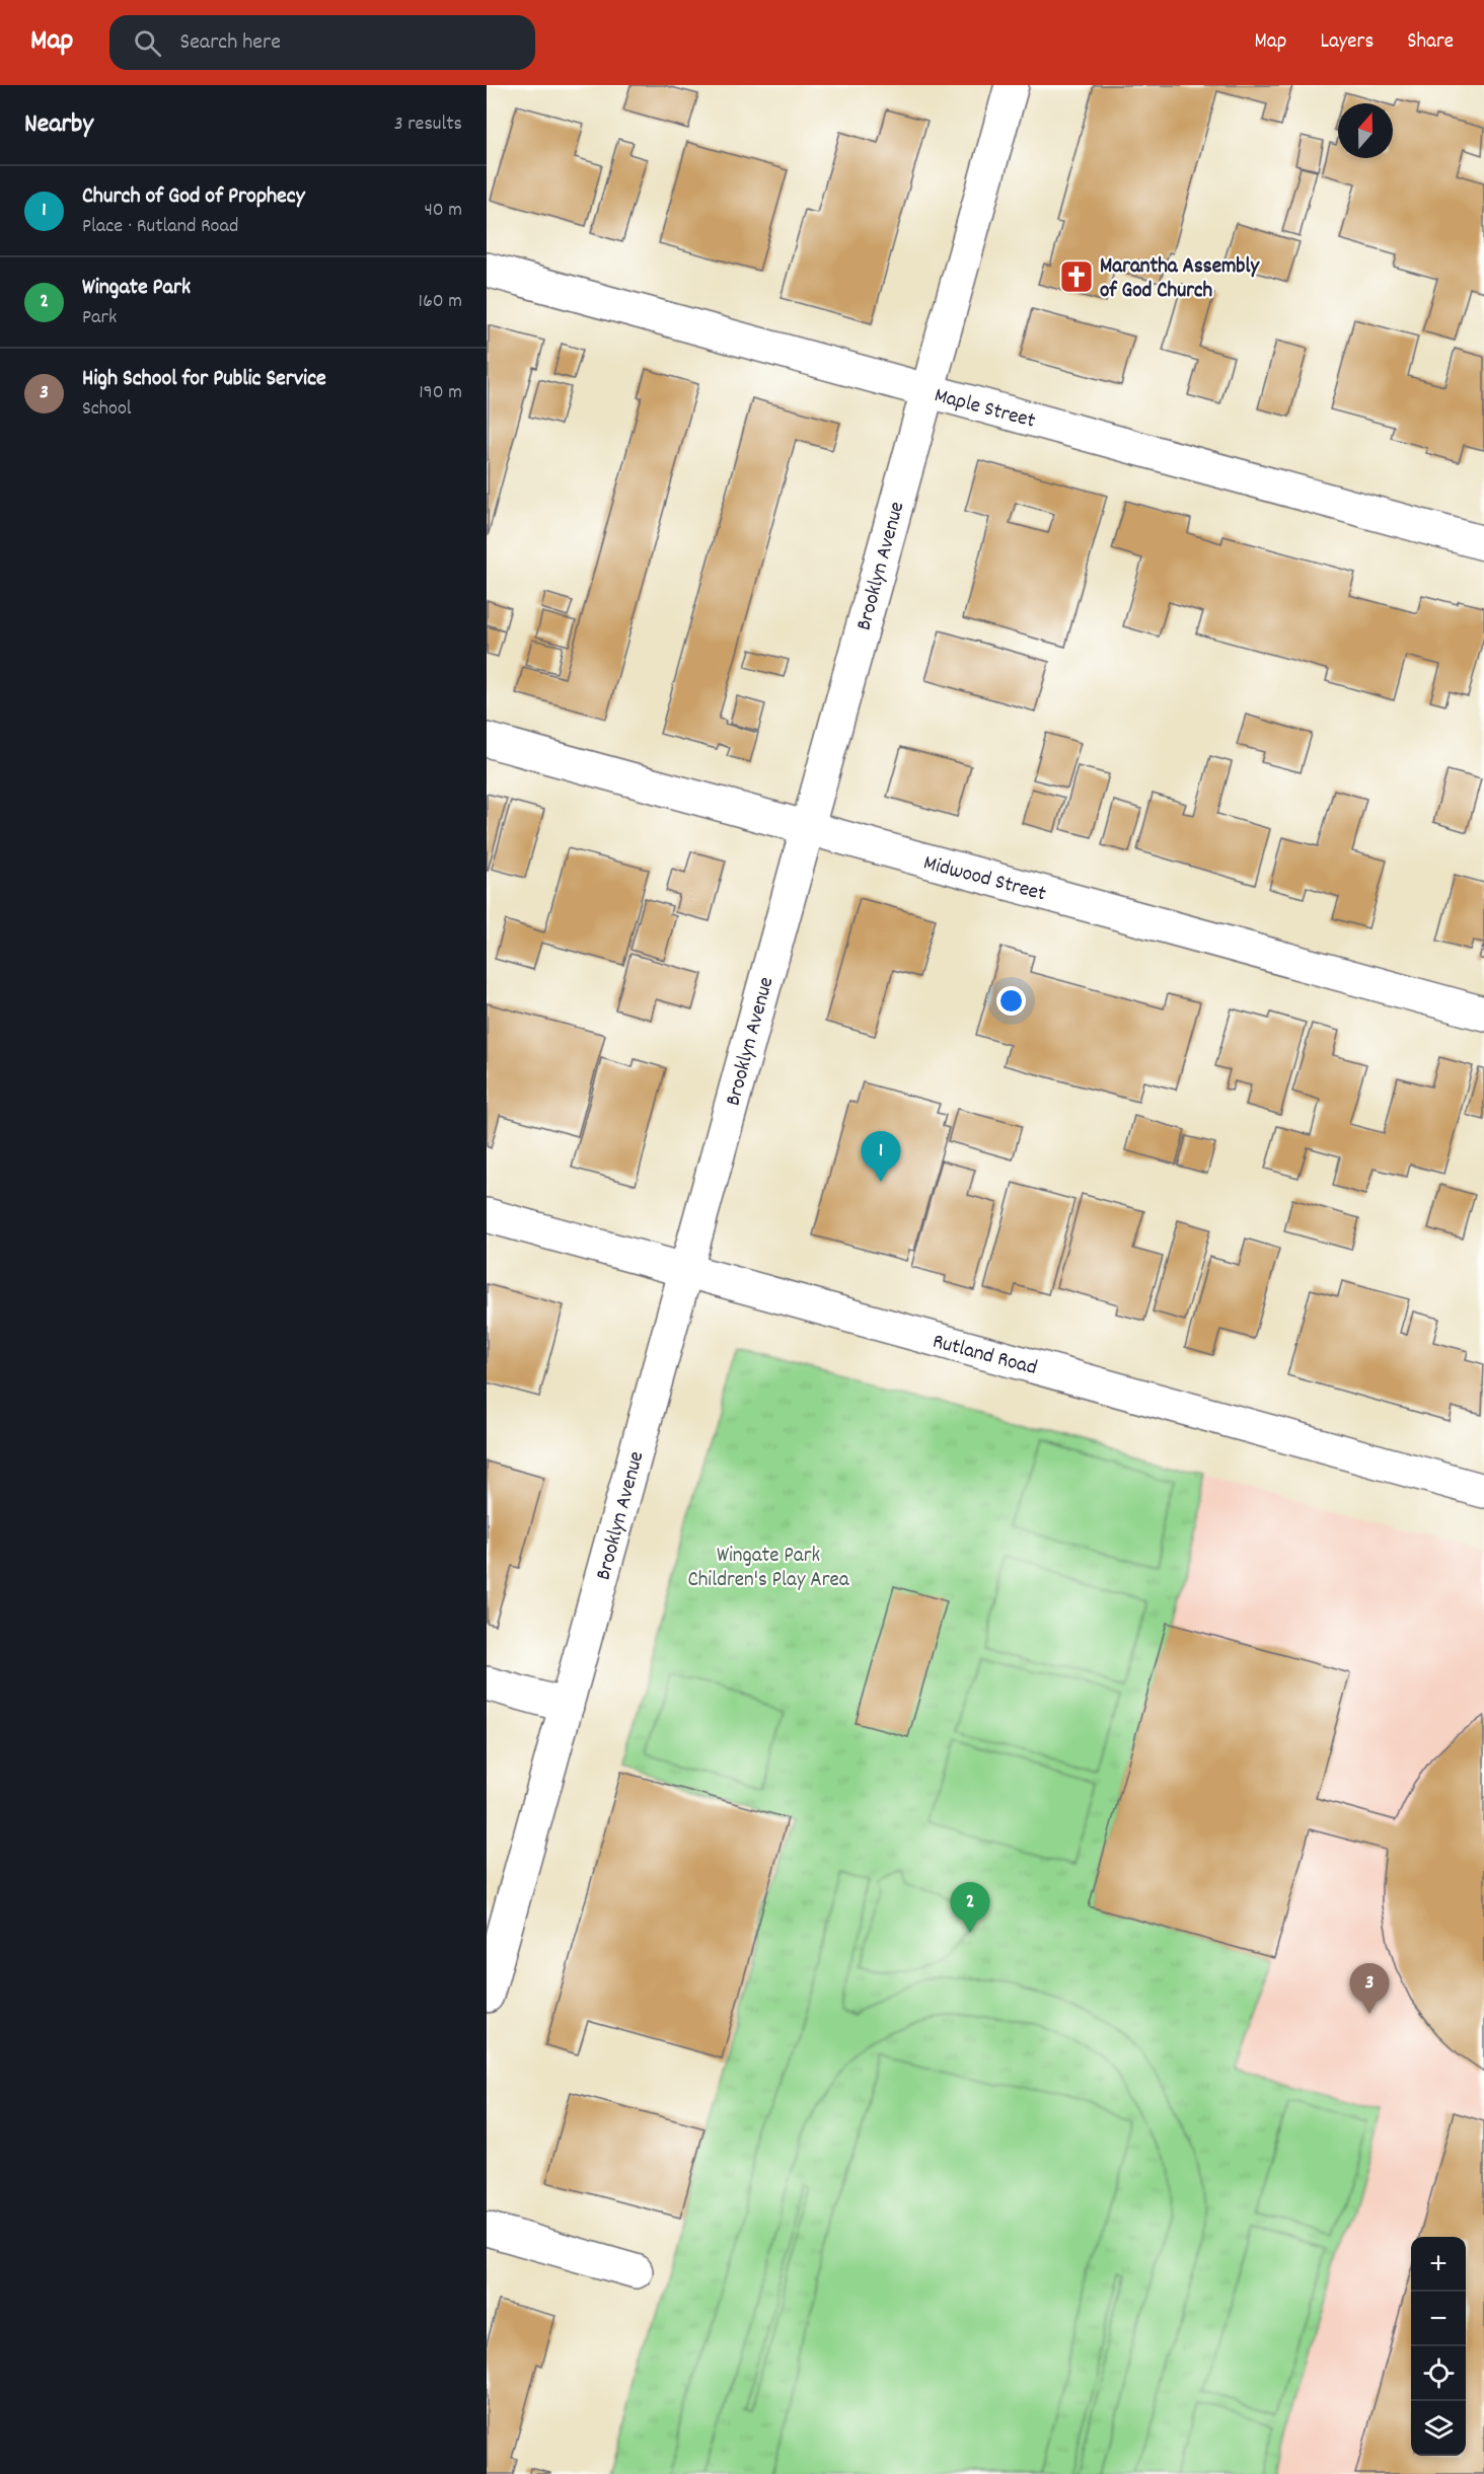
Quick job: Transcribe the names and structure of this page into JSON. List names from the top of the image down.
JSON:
{
  "streets": {
    "street": [
      "Maple Street",
      "Brooklyn Avenue",
      "Midwood Street",
      "Rutland Road"
    ]
  },
  "crossings": [
    ["Maple Street", "Brooklyn Avenue"],
    ["Brooklyn Avenue", "Midwood Street"],
    ["Brooklyn Avenue", "Rutland Road"]
  ],
  "parks": ["Wingate Park Children's Play Area"],
  "places": {
    "church": ["Marantha Assembly of God Church"]
  },
  "north": "top",
  "page": {
    "header": "Map",
    "search": "Search here",
    "nav": ["Map", "Layers", "Share"],
    "heading": ["Nearby", "3 results"],
    "list": [
      {
        "mark": "1",
        "name": "Church of God of Prophecy",
        "note": "Place · Rutland Road",
        "value": "40 m"
      },
      {
        "mark": "2",
        "name": "Wingate Park",
        "note": "Park",
        "value": "160 m"
      },
      {
        "mark": "3",
        "name": "High School for Public Service",
        "note": "School",
        "value": "190 m"
      }
    ],
    "pins": ["1", "2", "3"],
    "map_buttons": ["+", "−"]
  }
}
